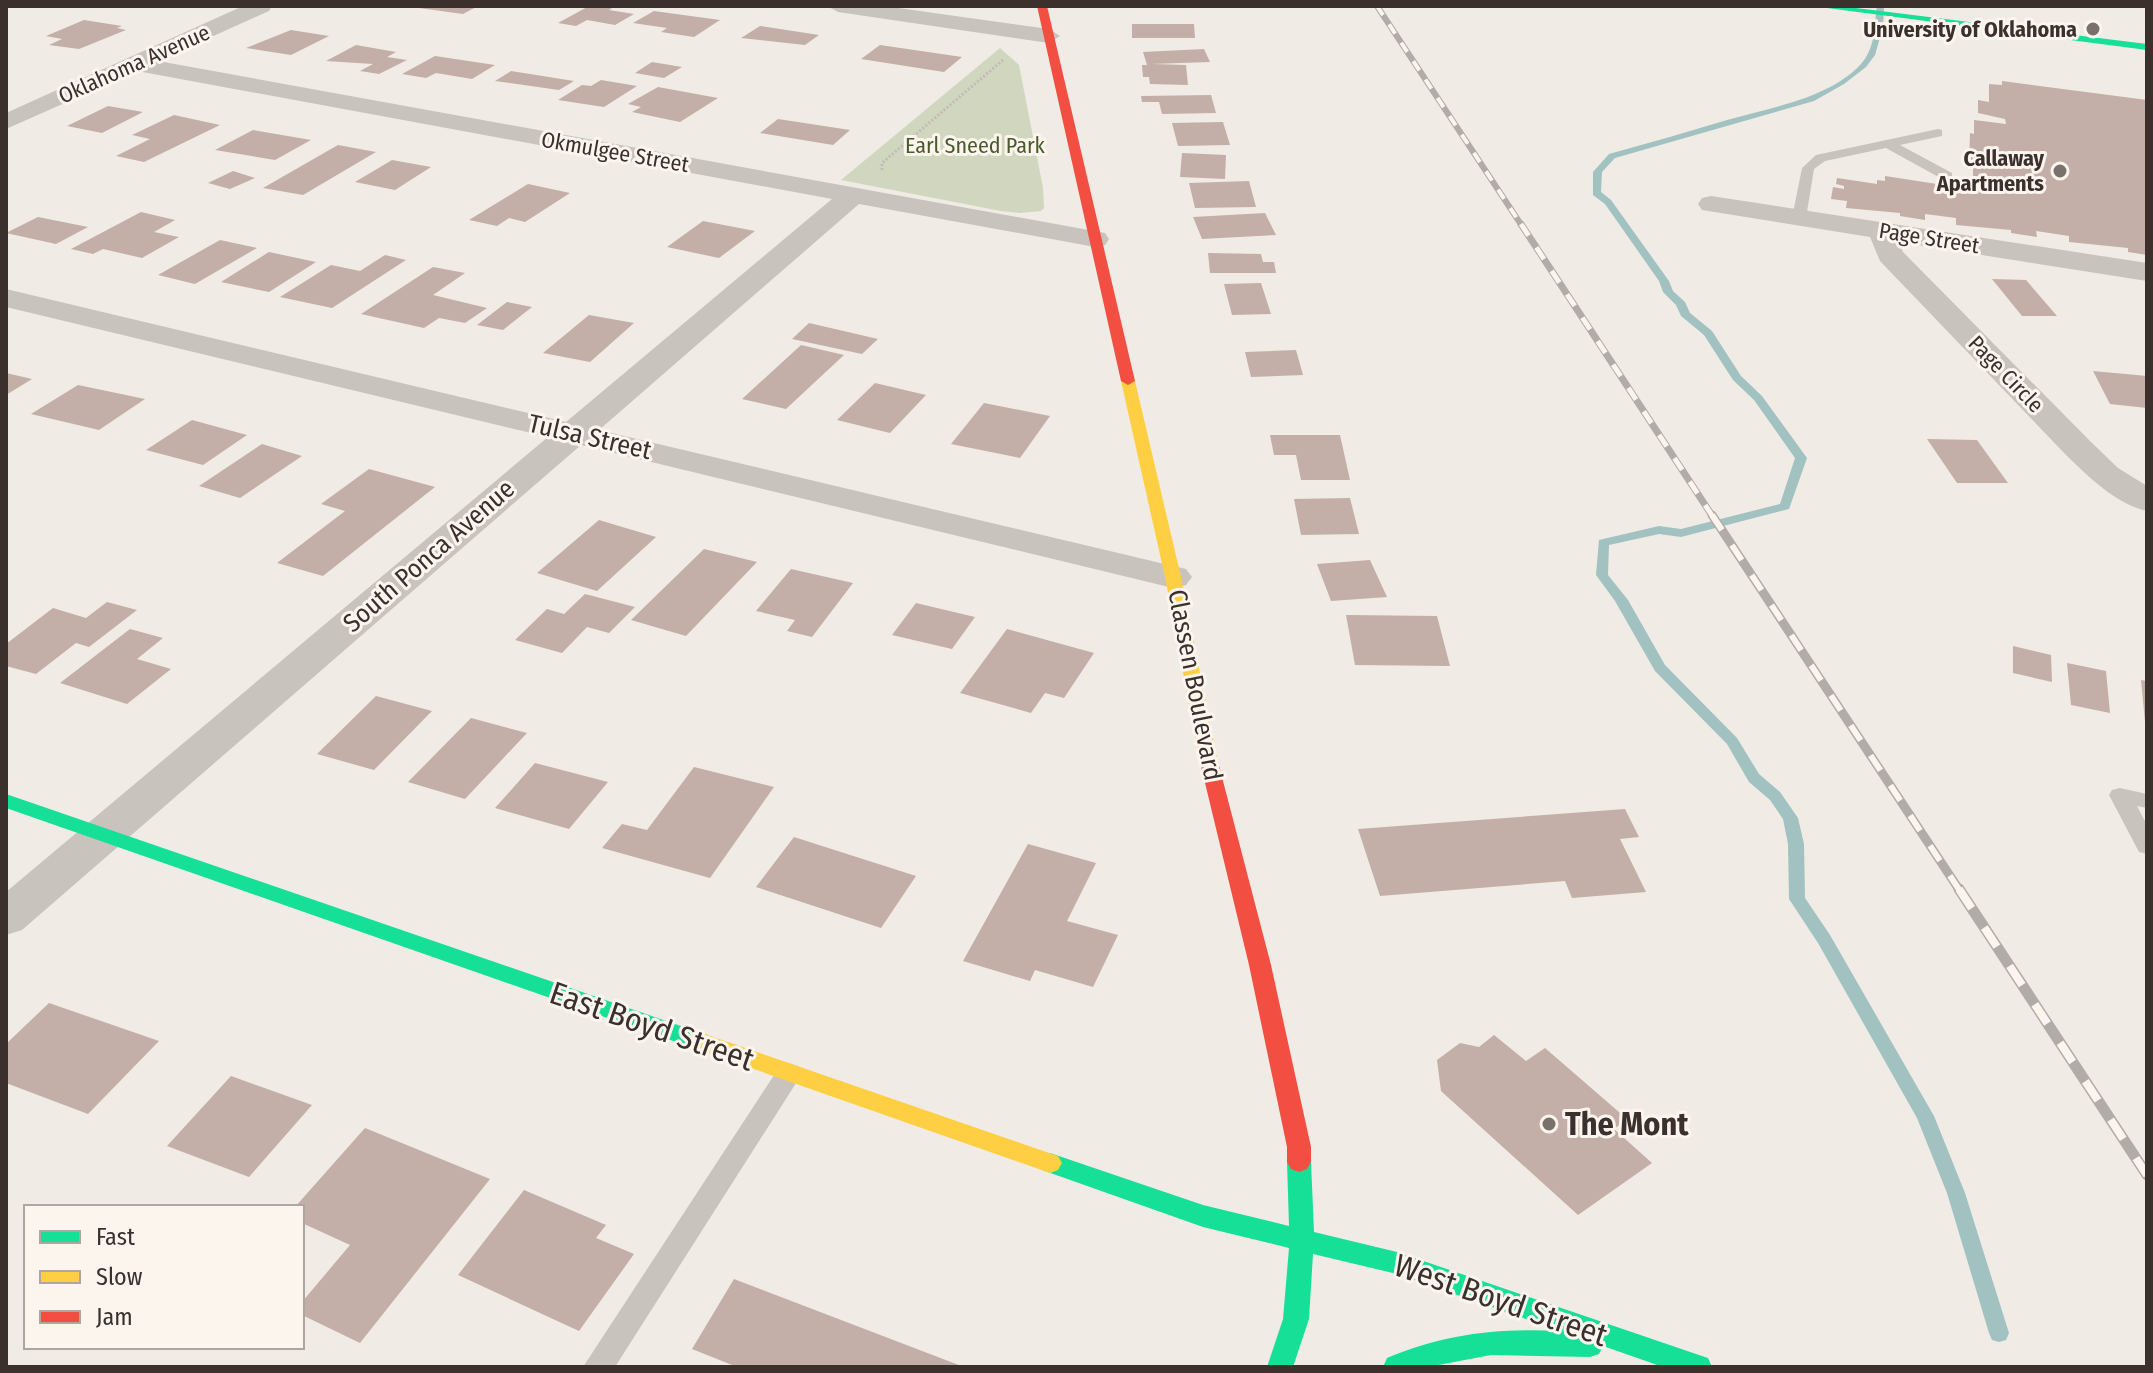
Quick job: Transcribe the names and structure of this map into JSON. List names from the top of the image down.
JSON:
{
  "streets": {
    "main road": ["Classen Boulevard", "East Boyd Street", "West Boyd Street"],
    "street": [
      "Oklahoma Avenue",
      "Okmulgee Street",
      "Page Street",
      "Page Circle",
      "Tulsa Street",
      "South Ponca Avenue"
    ]
  },
  "crossings": [
    ["Oklahoma Avenue", "Okmulgee Street"],
    ["Okmulgee Street", "South Ponca Avenue"],
    ["Okmulgee Street", "Classen Boulevard"],
    ["Page Street", "Page Circle"],
    ["Tulsa Street", "South Ponca Avenue"],
    ["Tulsa Street", "Classen Boulevard"],
    ["South Ponca Avenue", "East Boyd Street"],
    ["Classen Boulevard", "East Boyd Street"],
    ["Classen Boulevard", "West Boyd Street"],
    ["East Boyd Street", "West Boyd Street"]
  ],
  "parks": ["Earl Sneed Park"],
  "places": ["University of Oklahoma", "Callaway Apartments", "The Mont"],
  "legend": ["Fast", "Slow", "Jam"]
}
